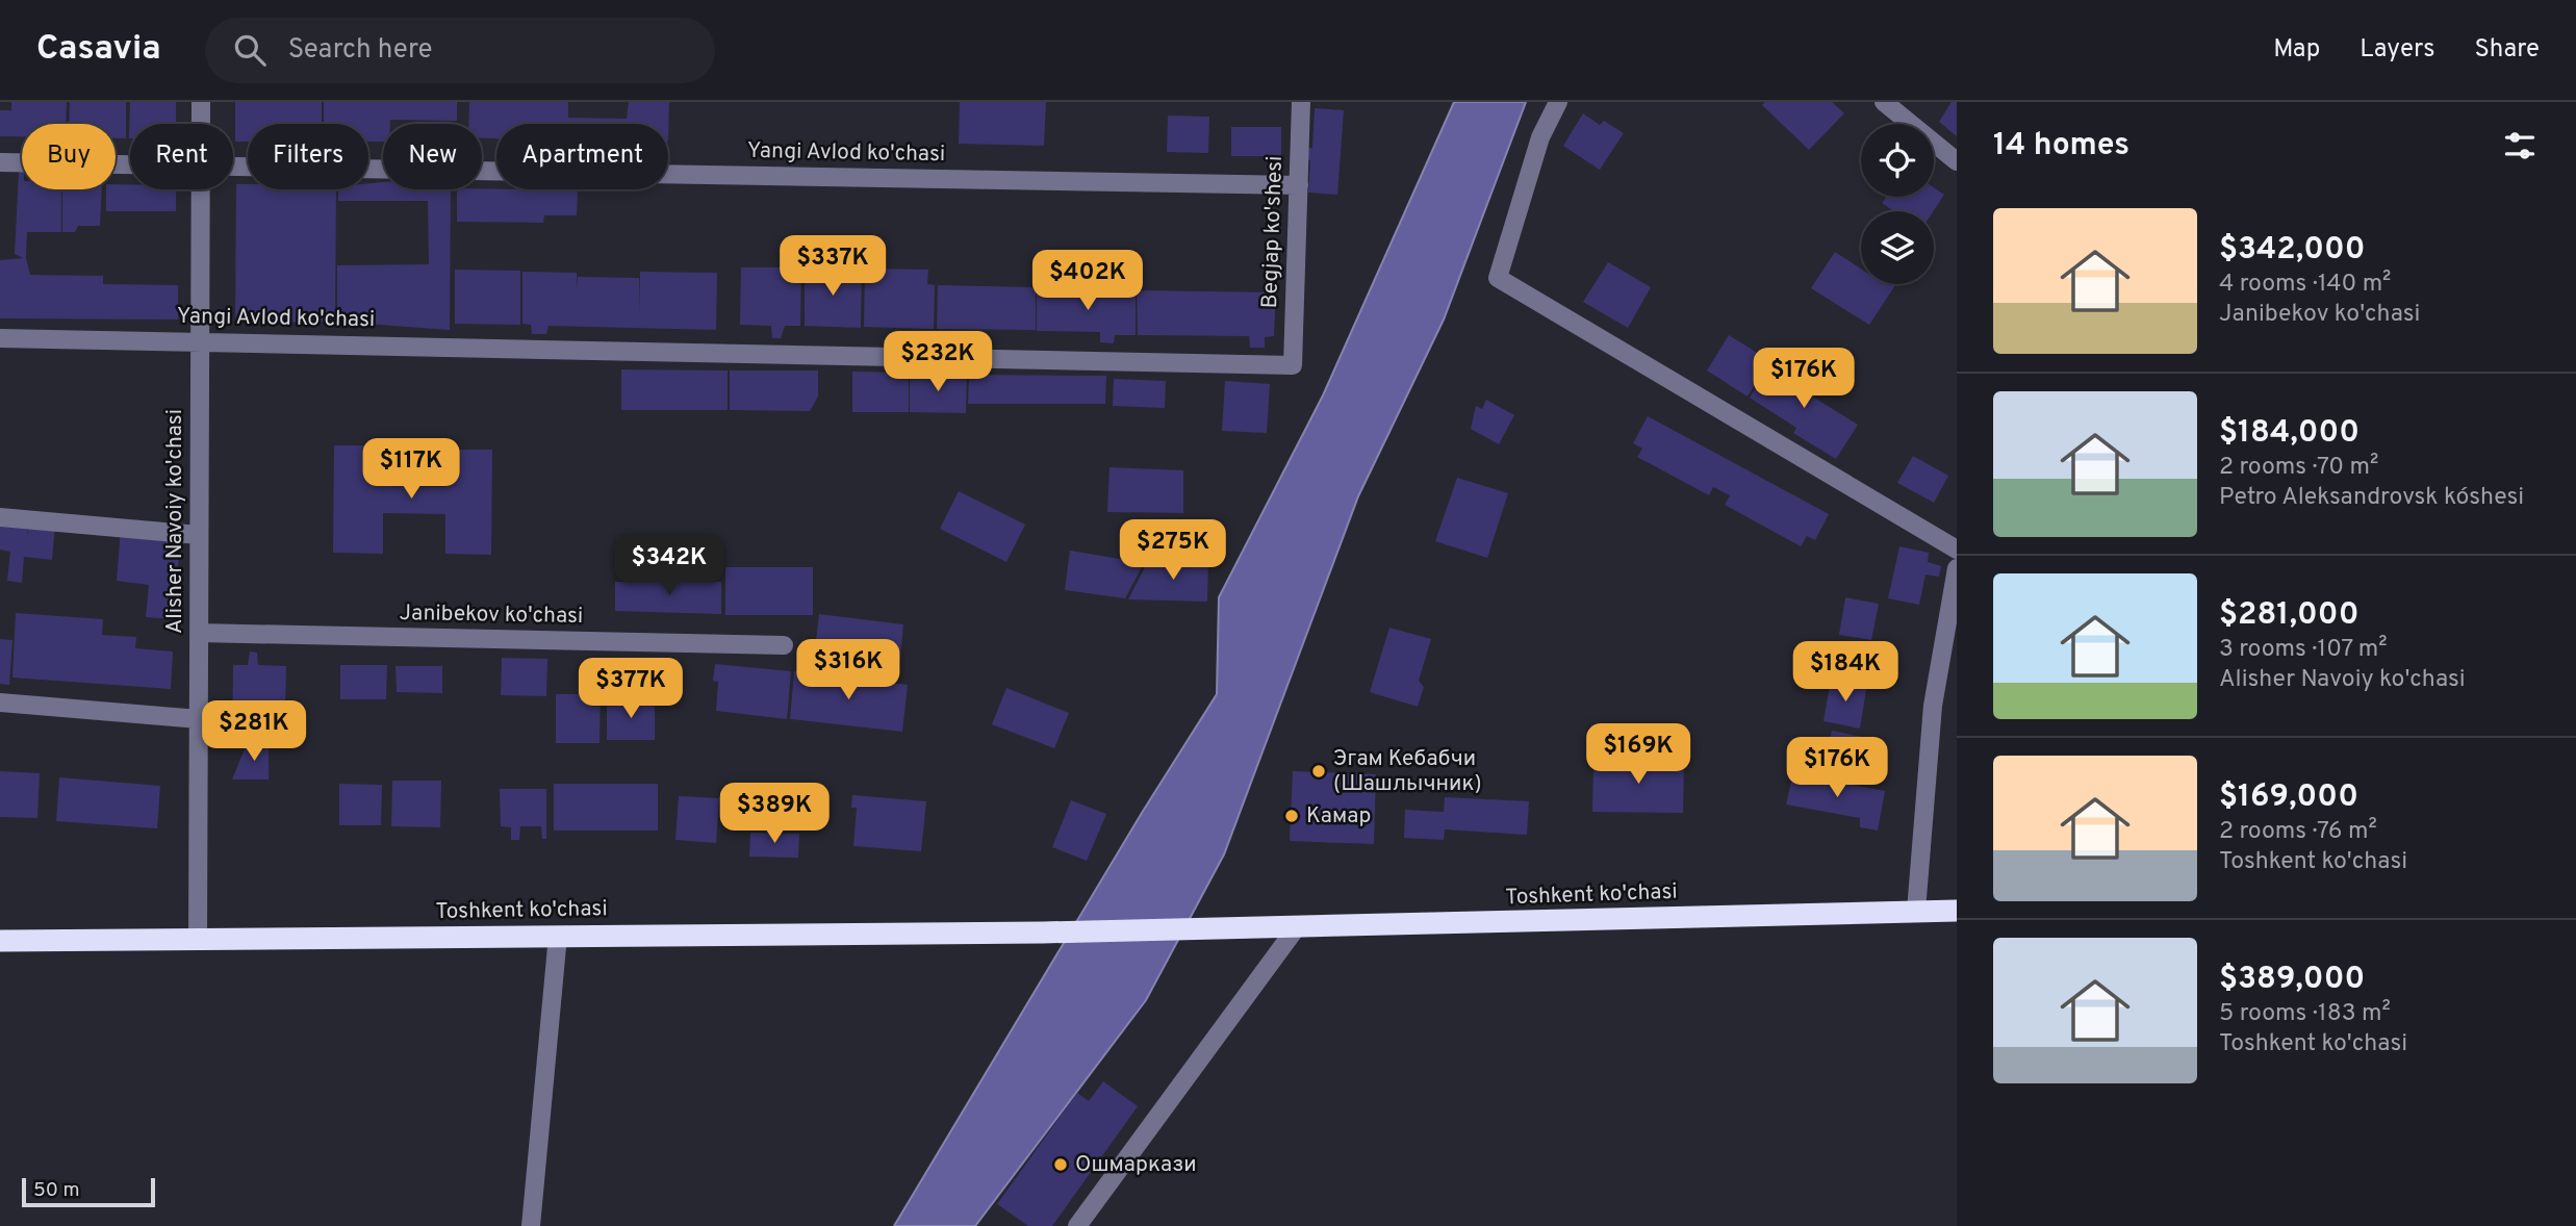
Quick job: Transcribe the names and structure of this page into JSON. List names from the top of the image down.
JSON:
{
  "streets": {
    "highway": ["Toshkent ko'chasi"],
    "street": [
      "Yangi Avlod ko'chasi",
      "Begjap ko'shesi",
      "Alisher Navoiy ko'chasi",
      "Janibekov ko'chasi"
    ]
  },
  "crossings": [
    ["Yangi Avlod ko'chasi", "Begjap ko'shesi"],
    ["Yangi Avlod ko'chasi", "Alisher Navoiy ko'chasi"],
    ["Alisher Navoiy ko'chasi", "Janibekov ko'chasi"],
    ["Alisher Navoiy ko'chasi", "Toshkent ko'chasi"]
  ],
  "places": ["Эгам Кебабчи (Шашлычник)", "Камар", "Ошмаркази"],
  "scale_bar": "50 m",
  "page": {
    "header": "Casavia",
    "search": "Search here",
    "nav": ["Map", "Layers", "Share"],
    "heading": "14 homes",
    "chip": [
      "Buy",
      "Rent",
      "Filters",
      "New",
      "Apartment"
    ],
    "list": [
      {
        "name": "$342,000",
        "note": "4 rooms · 140 m² · Janibekov ko'chasi"
      },
      {
        "name": "$184,000",
        "note": "2 rooms · 70 m² · Petro Aleksandrovsk kóshesi"
      },
      {
        "name": "$281,000",
        "note": "3 rooms · 107 m² · Alisher Navoiy ko'chasi"
      },
      {
        "name": "$169,000",
        "note": "2 rooms · 76 m² · Toshkent ko'chasi"
      },
      {
        "name": "$389,000",
        "note": "5 rooms · 183 m² · Toshkent ko'chasi"
      }
    ],
    "price": [
      "$337K",
      "$402K",
      "$232K",
      "$176K",
      "$117K",
      "$275K",
      "$342K",
      "$316K",
      "$184K",
      "$377K",
      "$281K",
      "$169K",
      "$176K",
      "$389K"
    ],
    "scale": "50 m"
  }
}
